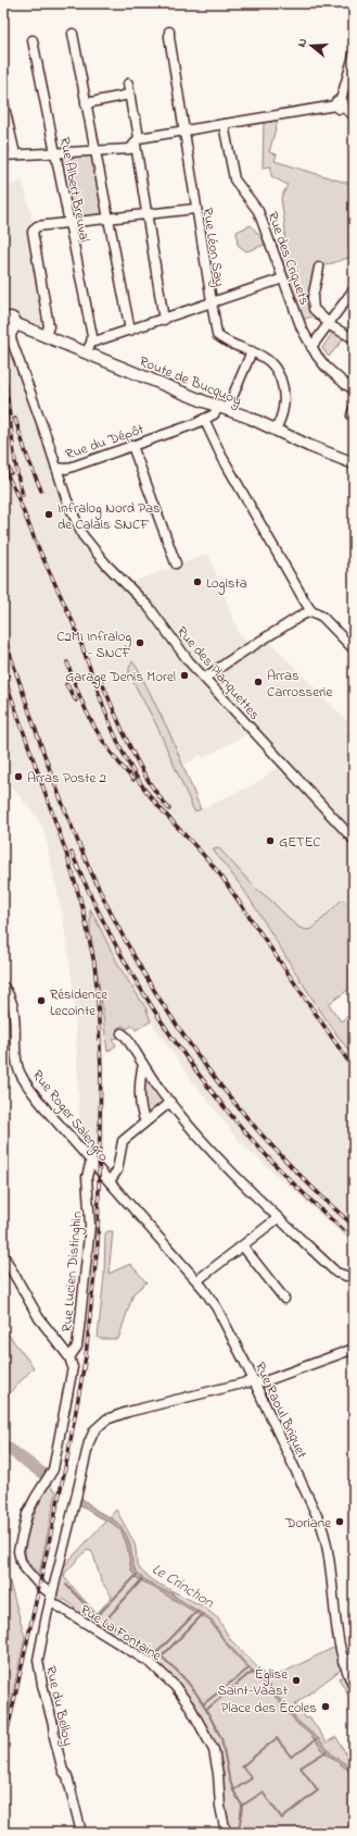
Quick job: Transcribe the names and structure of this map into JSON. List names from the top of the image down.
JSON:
{
  "streets": {
    "main road": ["Route de Bucquoy"],
    "street": [
      "Rue Albert Breuval",
      "Rue Léon Say",
      "Rue des Criquets",
      "Rue du Dépôt",
      "Rue des Planquettes",
      "Rue Roger Salengro",
      "Rue Lucien Distinghin",
      "Rue Raoul Briquet",
      "Rue La Fontaine",
      "Rue du Belloy"
    ]
  },
  "crossings": [
    ["Rue Albert Breuval", "Route de Bucquoy"],
    ["Rue Léon Say", "Route de Bucquoy"],
    ["Route de Bucquoy", "Rue du Dépôt"],
    ["Rue du Dépôt", "Rue des Planquettes"],
    ["Rue Roger Salengro", "Rue Lucien Distinghin"],
    ["Rue Roger Salengro", "Rue Raoul Briquet"],
    ["Rue Lucien Distinghin", "Rue La Fontaine"],
    ["Rue Lucien Distinghin", "Rue du Belloy"],
    ["Rue Raoul Briquet", "Rue du Belloy"],
    ["Rue La Fontaine", "Rue du Belloy"]
  ],
  "water": ["Le Crinchon"],
  "places": [
    "Infralog Nord Pas de Calais SNCF",
    "Logista",
    "C2MI Infralog - SNCF",
    "Garage Denis Morel",
    "Arras Carrosserie",
    "Arras Poste 2",
    "GETEC",
    "Résidence Lecointe",
    "Doriane",
    "Église Saint-Vaast",
    "Place des Écoles"
  ],
  "north": "left"
}
